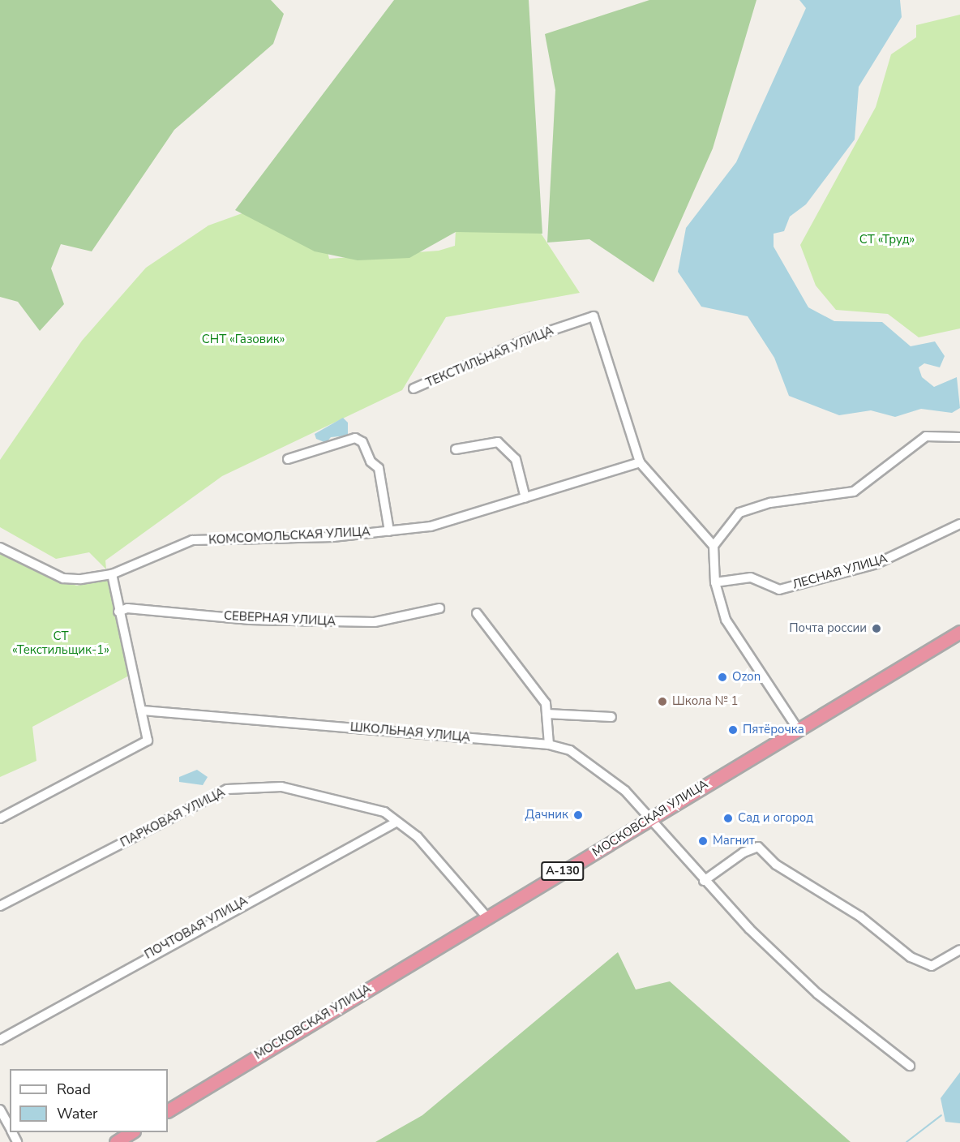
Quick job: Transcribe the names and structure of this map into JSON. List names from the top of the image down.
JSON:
{
  "streets": {
    "highway": ["МОСКОВСКАЯ УЛИЦА", "А-130"],
    "street": [
      "ТЕКСТИЛЬНАЯ УЛИЦА",
      "КОМСОМОЛЬСКАЯ УЛИЦА",
      "ЛЕСНАЯ УЛИЦА",
      "СЕВЕРНАЯ УЛИЦА",
      "ШКОЛЬНАЯ УЛИЦА",
      "ПАРКОВАЯ УЛИЦА",
      "ПОЧТОВАЯ УЛИЦА"
    ]
  },
  "crossings": [
    ["ТЕКСТИЛЬНАЯ УЛИЦА", "КОМСОМОЛЬСКАЯ УЛИЦА"],
    ["ШКОЛЬНАЯ УЛИЦА", "МОСКОВСКАЯ УЛИЦА"],
    ["ПАРКОВАЯ УЛИЦА", "МОСКОВСКАЯ УЛИЦА"],
    ["ПАРКОВАЯ УЛИЦА", "ПОЧТОВАЯ УЛИЦА"]
  ],
  "parks": ["СТ «Труд»", "СНТ «Газовик»", "СТ «Текстильщик-1»"],
  "places": [
    "Почта россии",
    "Ozon",
    "Школа № 1",
    "Пятёрочка",
    "Дачник",
    "Сад и огород",
    "Магнит"
  ],
  "legend": ["Road", "Water"]
}
